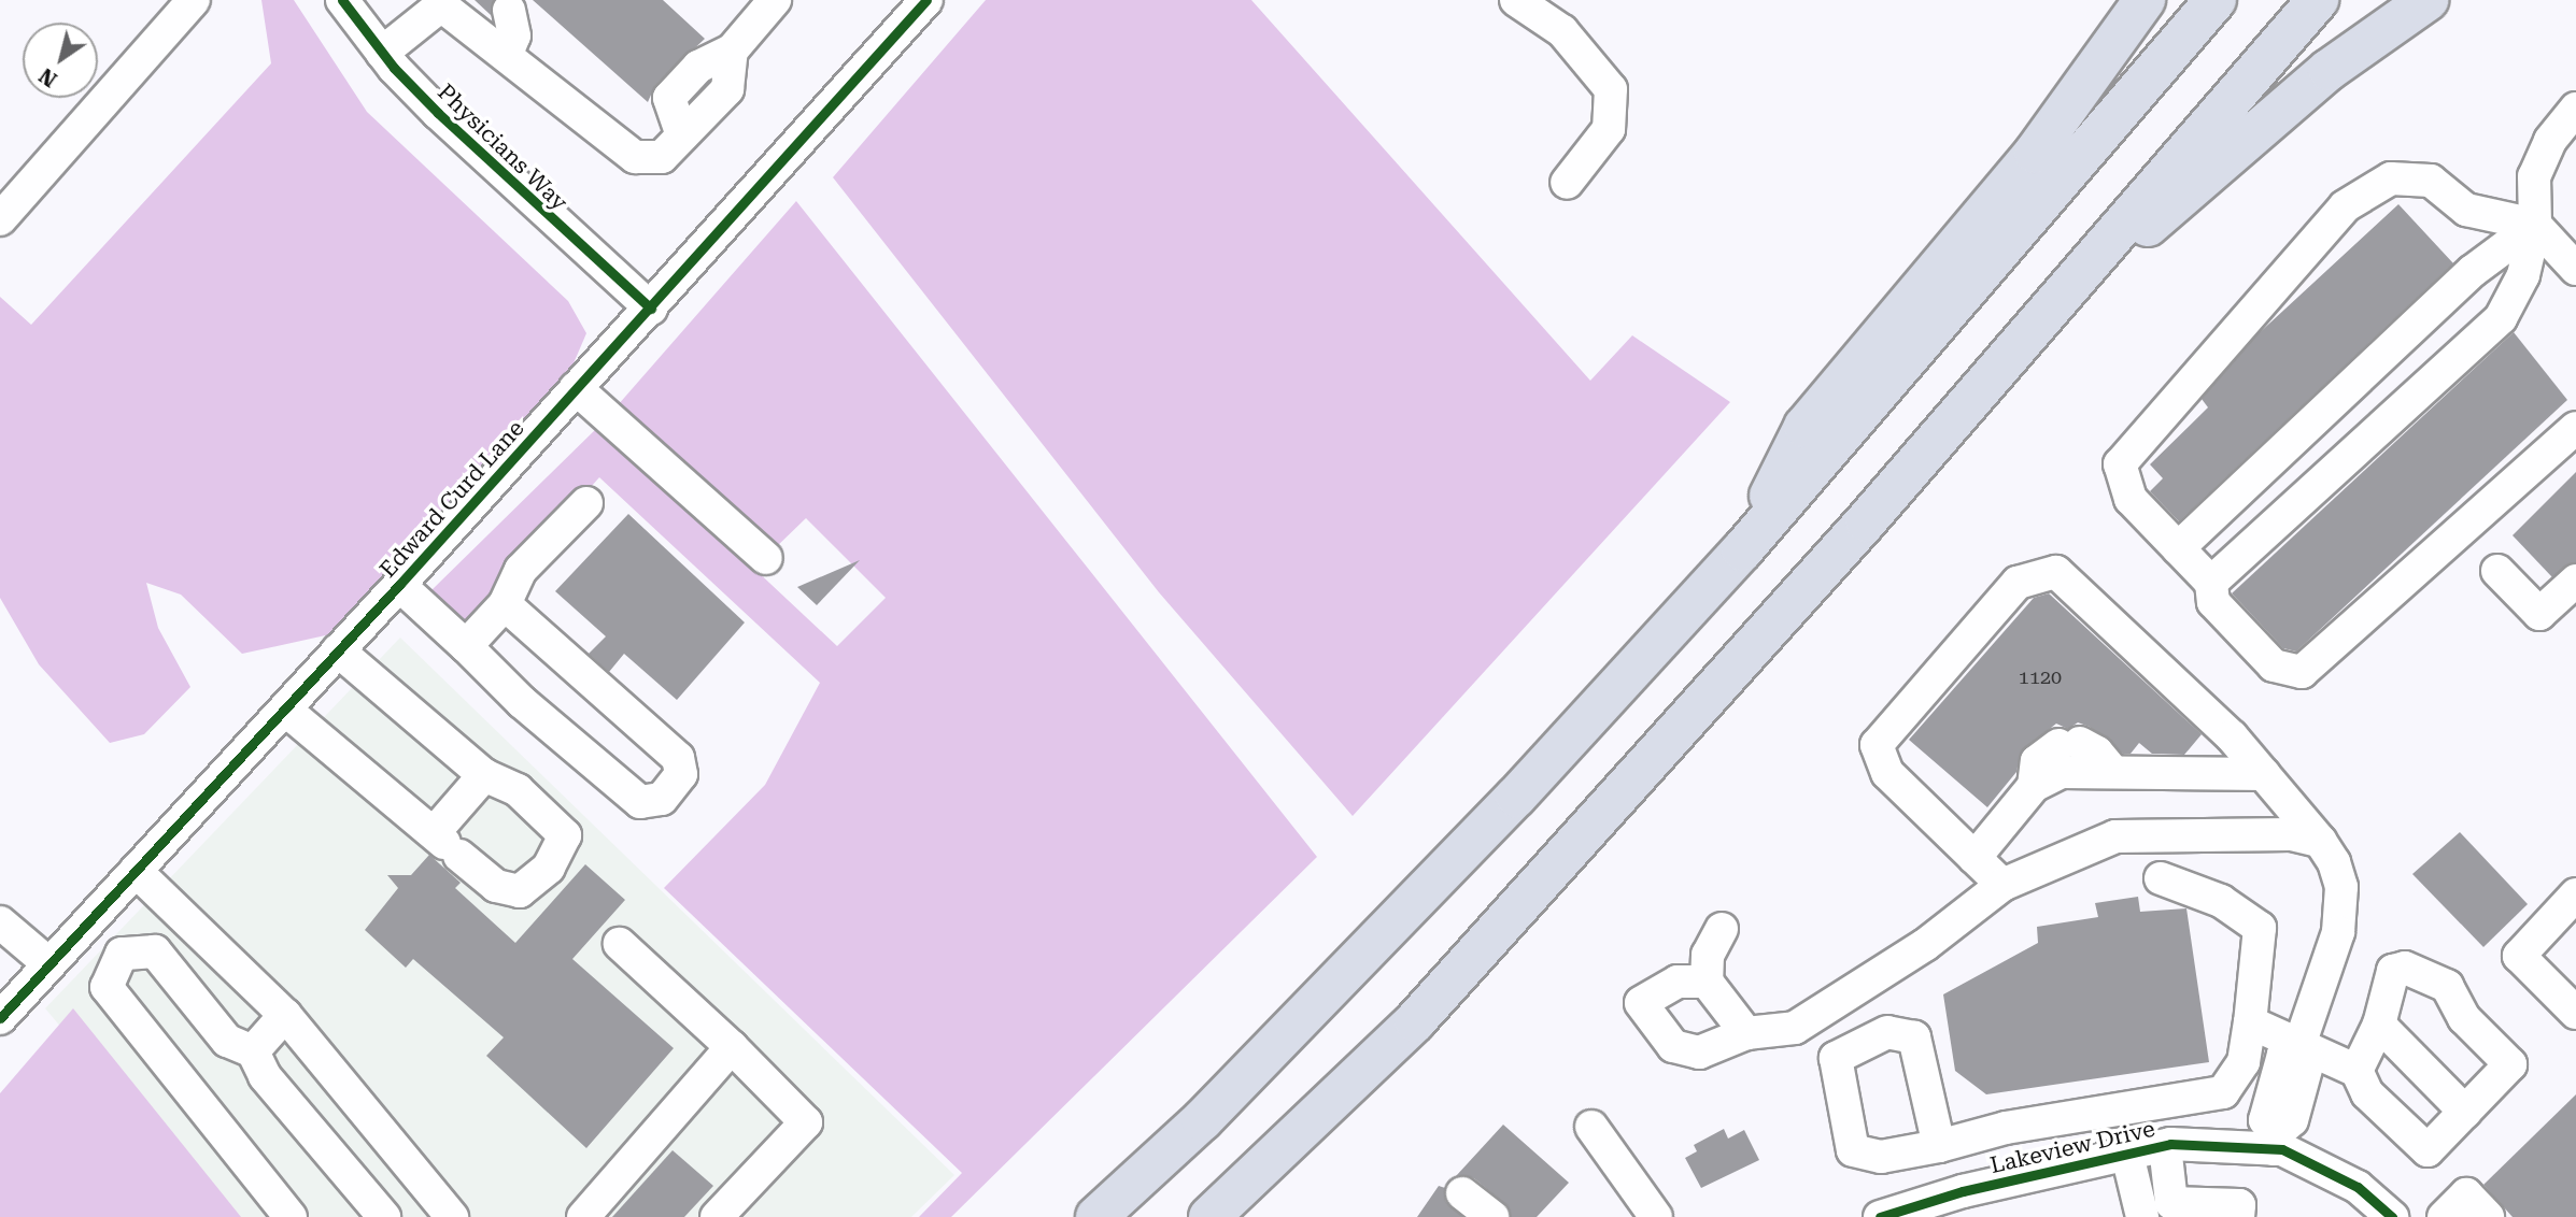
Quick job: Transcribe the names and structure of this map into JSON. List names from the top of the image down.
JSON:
{
  "streets": {
    "street": ["Physicians Way", "Edward Curd Lane", "Lakeview Drive"]
  },
  "crossings": [
    ["Physicians Way", "Edward Curd Lane"]
  ],
  "house_numbers": ["1120"],
  "north": "bottom left"
}
